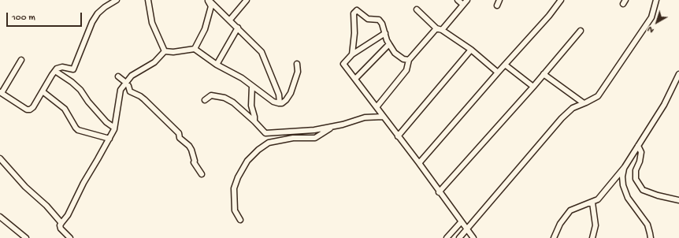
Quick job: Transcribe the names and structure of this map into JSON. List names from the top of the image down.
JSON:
{
  "scale_bar": "100 m",
  "north": "bottom left"
}
